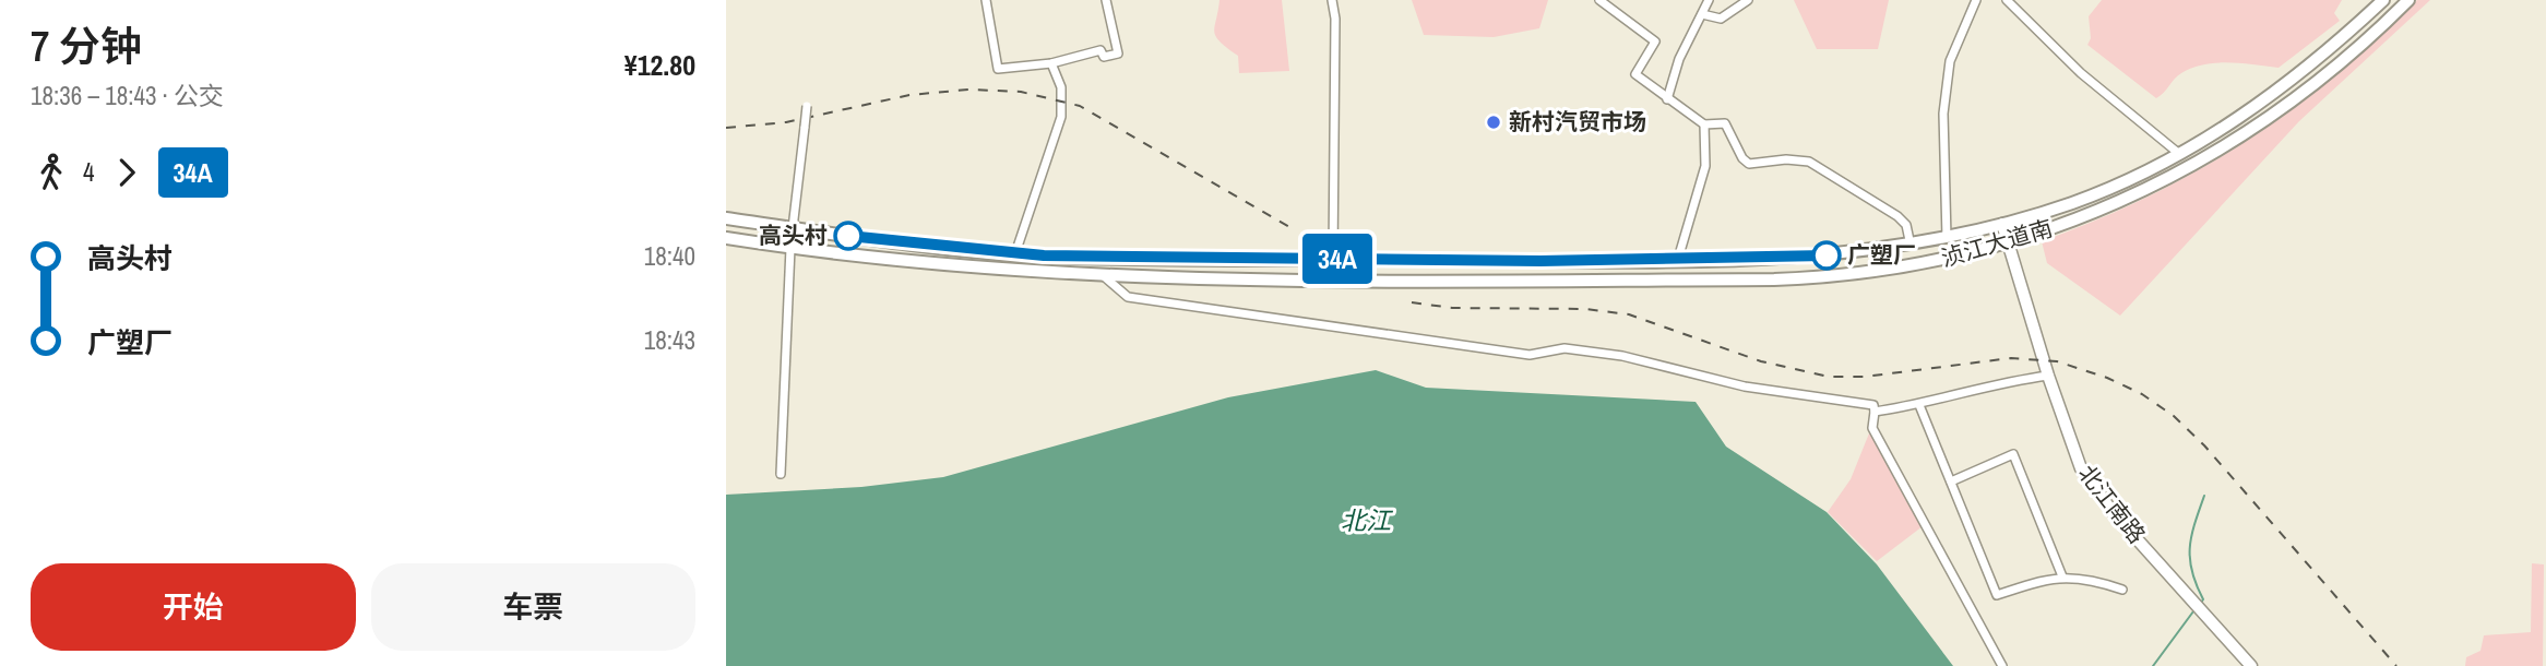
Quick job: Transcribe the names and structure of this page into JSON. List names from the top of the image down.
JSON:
{
  "streets": {
    "main road": ["浈江大道南"],
    "street": ["北江南路"]
  },
  "crossings": [
    ["浈江大道南", "北江南路"]
  ],
  "water": ["北江"],
  "places": ["新村汽贸市场", "高头村", "广塑厂"],
  "lines": ["bus line 34A"],
  "page": {
    "heading": ["7 分钟", "18:36 – 18:43 · 公交", "¥12.80"],
    "on_map": "34A",
    "legs": ["4", "34A"],
    "list": [
      {
        "name": "高头村",
        "value": "18:40"
      },
      {
        "name": "广塑厂",
        "value": "18:43"
      }
    ],
    "buttons": ["开始", "车票"]
  }
}
